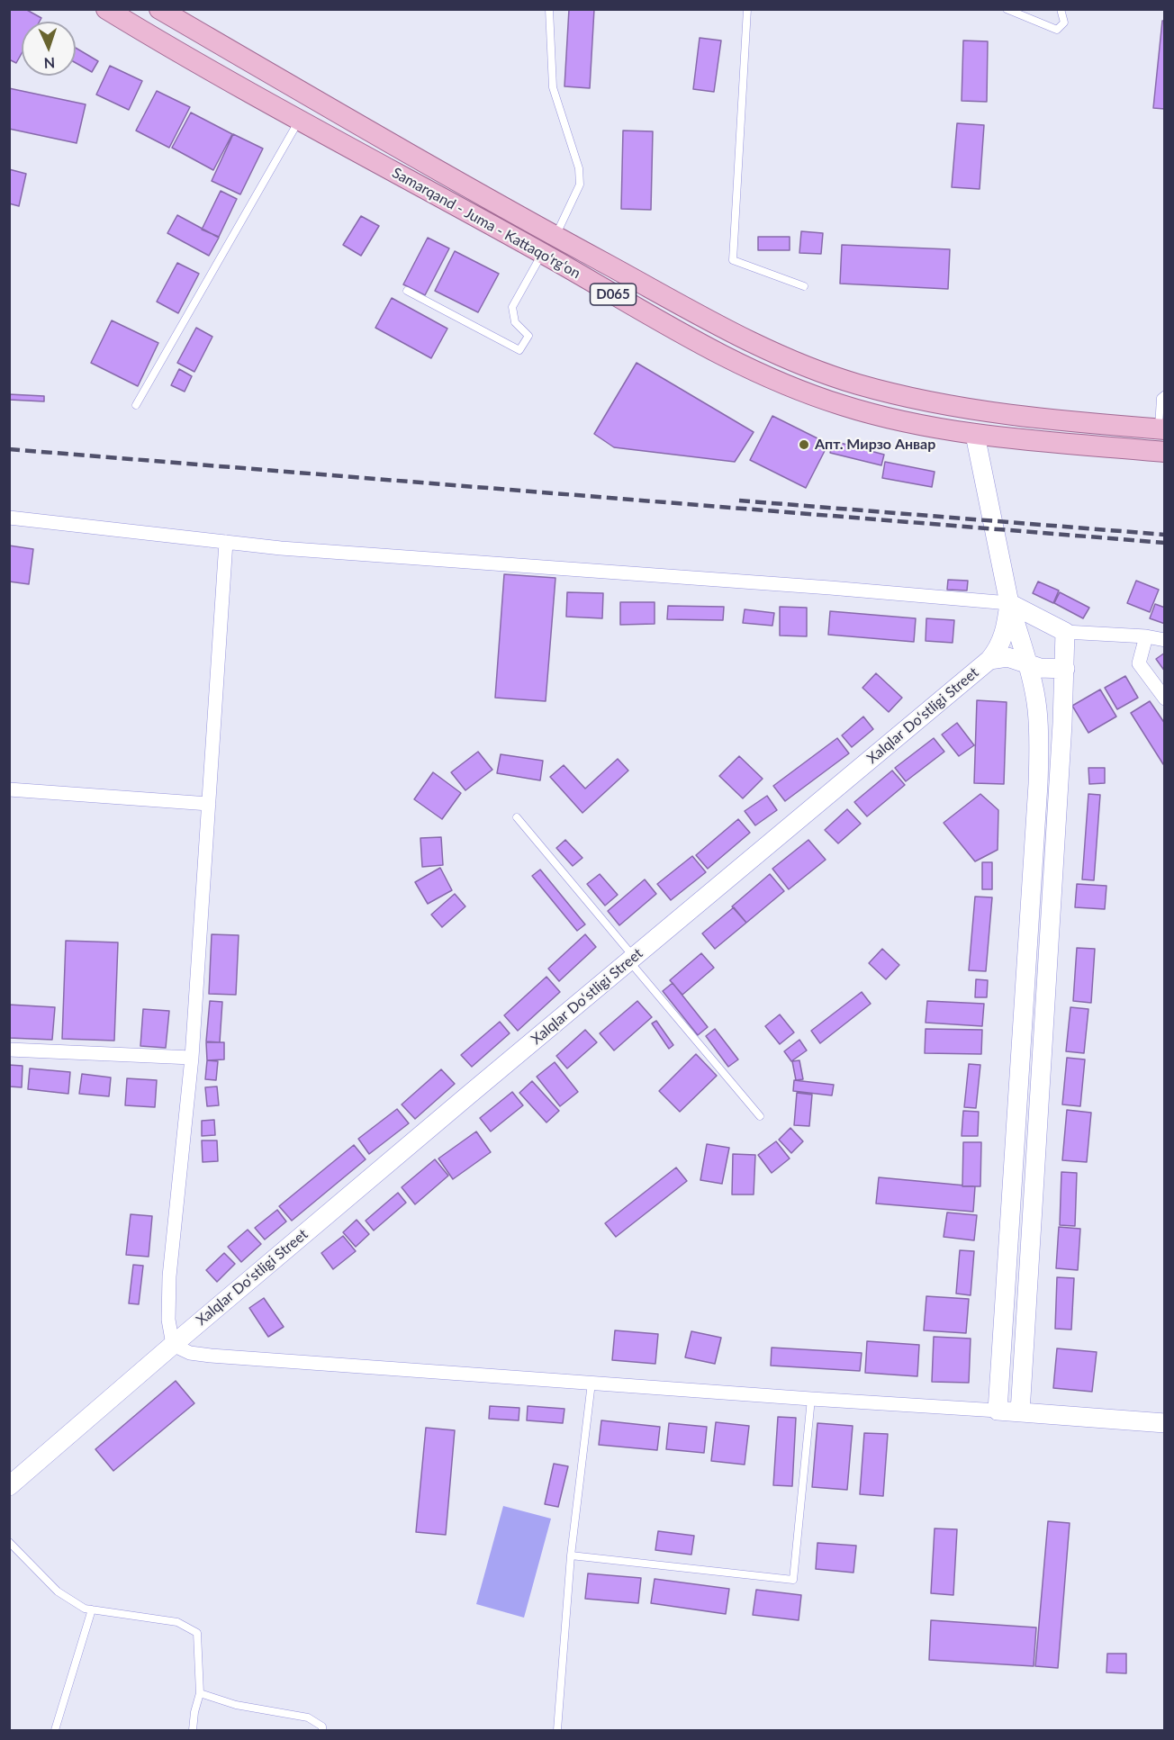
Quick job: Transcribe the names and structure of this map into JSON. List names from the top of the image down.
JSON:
{
  "streets": {
    "main road": ["Samarqand - Juma - Kattaqo‘rg‘on", "D065"],
    "street": ["Xalqlar Doʻstligi Street"]
  },
  "crossings": [
    ["Samarqand - Juma - Kattaqo‘rg‘on", "Xalqlar Doʻstligi Street"]
  ],
  "places": ["Апт. Мирзо Анвар"],
  "north": "bottom"
}
